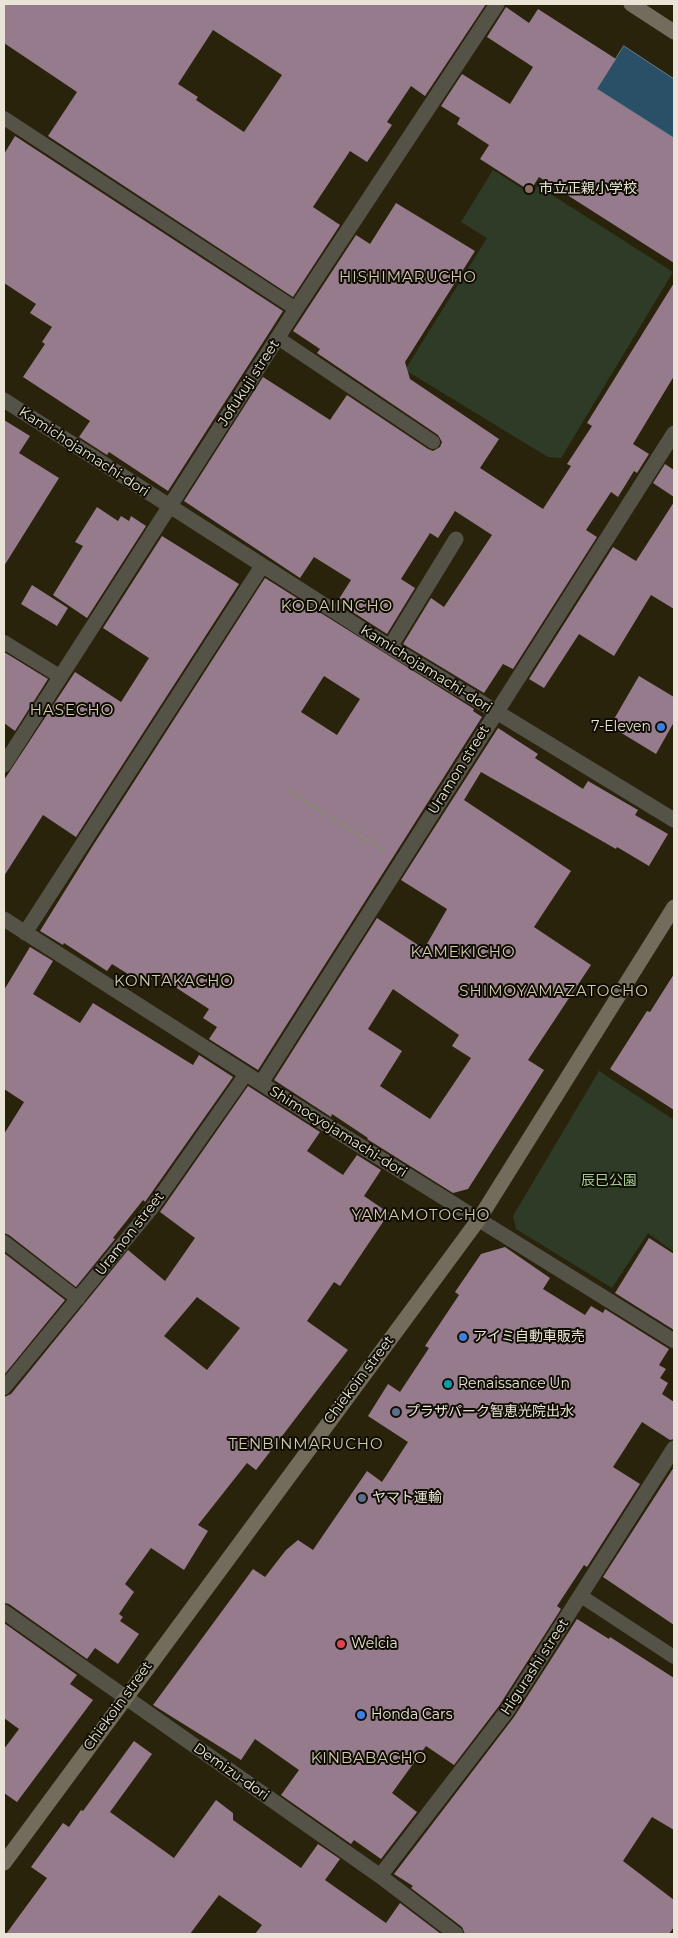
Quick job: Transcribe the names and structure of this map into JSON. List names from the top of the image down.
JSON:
{
  "streets": {
    "street": [
      "Jofukuji street",
      "Kamichojamachi-dori",
      "Uramon street",
      "Shimocyojamachi-dori",
      "Chiekoin street",
      "Higurashi street",
      "Demizu-dori"
    ]
  },
  "crossings": [
    ["Jofukuji street", "Kamichojamachi-dori"],
    ["Kamichojamachi-dori", "Uramon street"],
    ["Uramon street", "Shimocyojamachi-dori"],
    ["Shimocyojamachi-dori", "Chiekoin street"],
    ["Chiekoin street", "Demizu-dori"],
    ["Higurashi street", "Demizu-dori"]
  ],
  "districts": [
    "HISHIMARUCHO",
    "KODAIINCHO",
    "HASECHO",
    "KAMEKICHO",
    "KONTAKACHO",
    "SHIMOYAMAZATOCHO",
    "YAMAMOTOCHO",
    "TENBINMARUCHO",
    "KINBABACHO"
  ],
  "parks": ["辰巳公園"],
  "places": [
    "市立正親小学校",
    "7-Eleven",
    "アイミ自動車販売",
    "Renaissance Un",
    "プラザパーク智恵光院出水",
    "ヤマト運輸",
    "Welcia",
    "Honda Cars"
  ]
}
